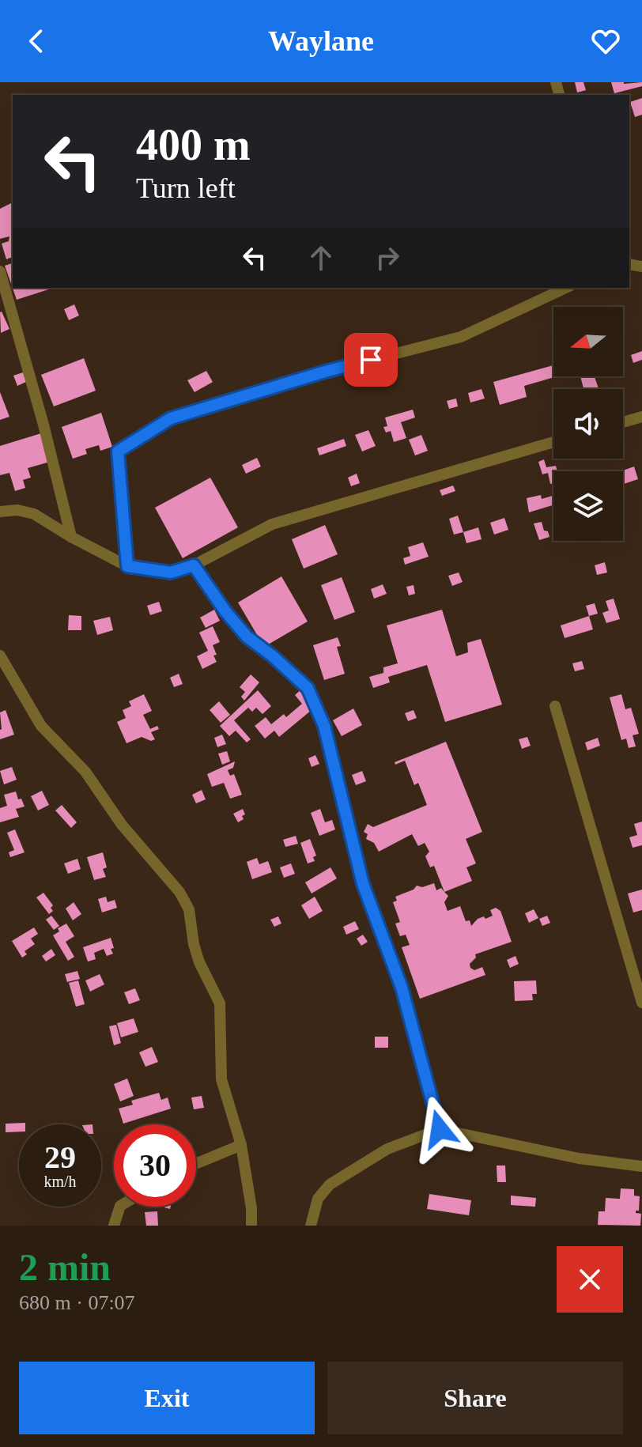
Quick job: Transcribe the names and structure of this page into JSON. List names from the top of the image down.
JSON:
{
  "north": "left",
  "page": {
    "header": "Waylane",
    "turn": ["400 m", "Turn left"],
    "speed": "29 km/h",
    "limit": "30",
    "heading": ["2 min", "680 m · 07:07"],
    "buttons": ["Exit", "Share"]
  }
}
